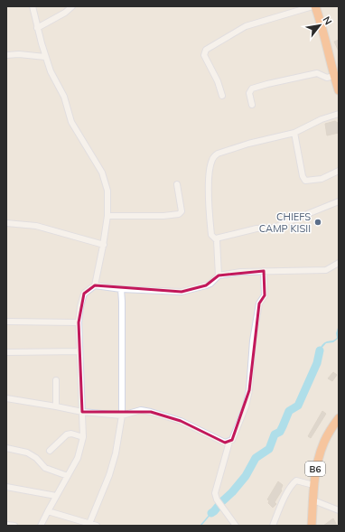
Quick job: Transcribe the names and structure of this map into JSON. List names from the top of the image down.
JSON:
{
  "streets": {
    "highway": ["B6"]
  },
  "places": ["CHIEFS CAMP KISII"],
  "north": "top right"
}
